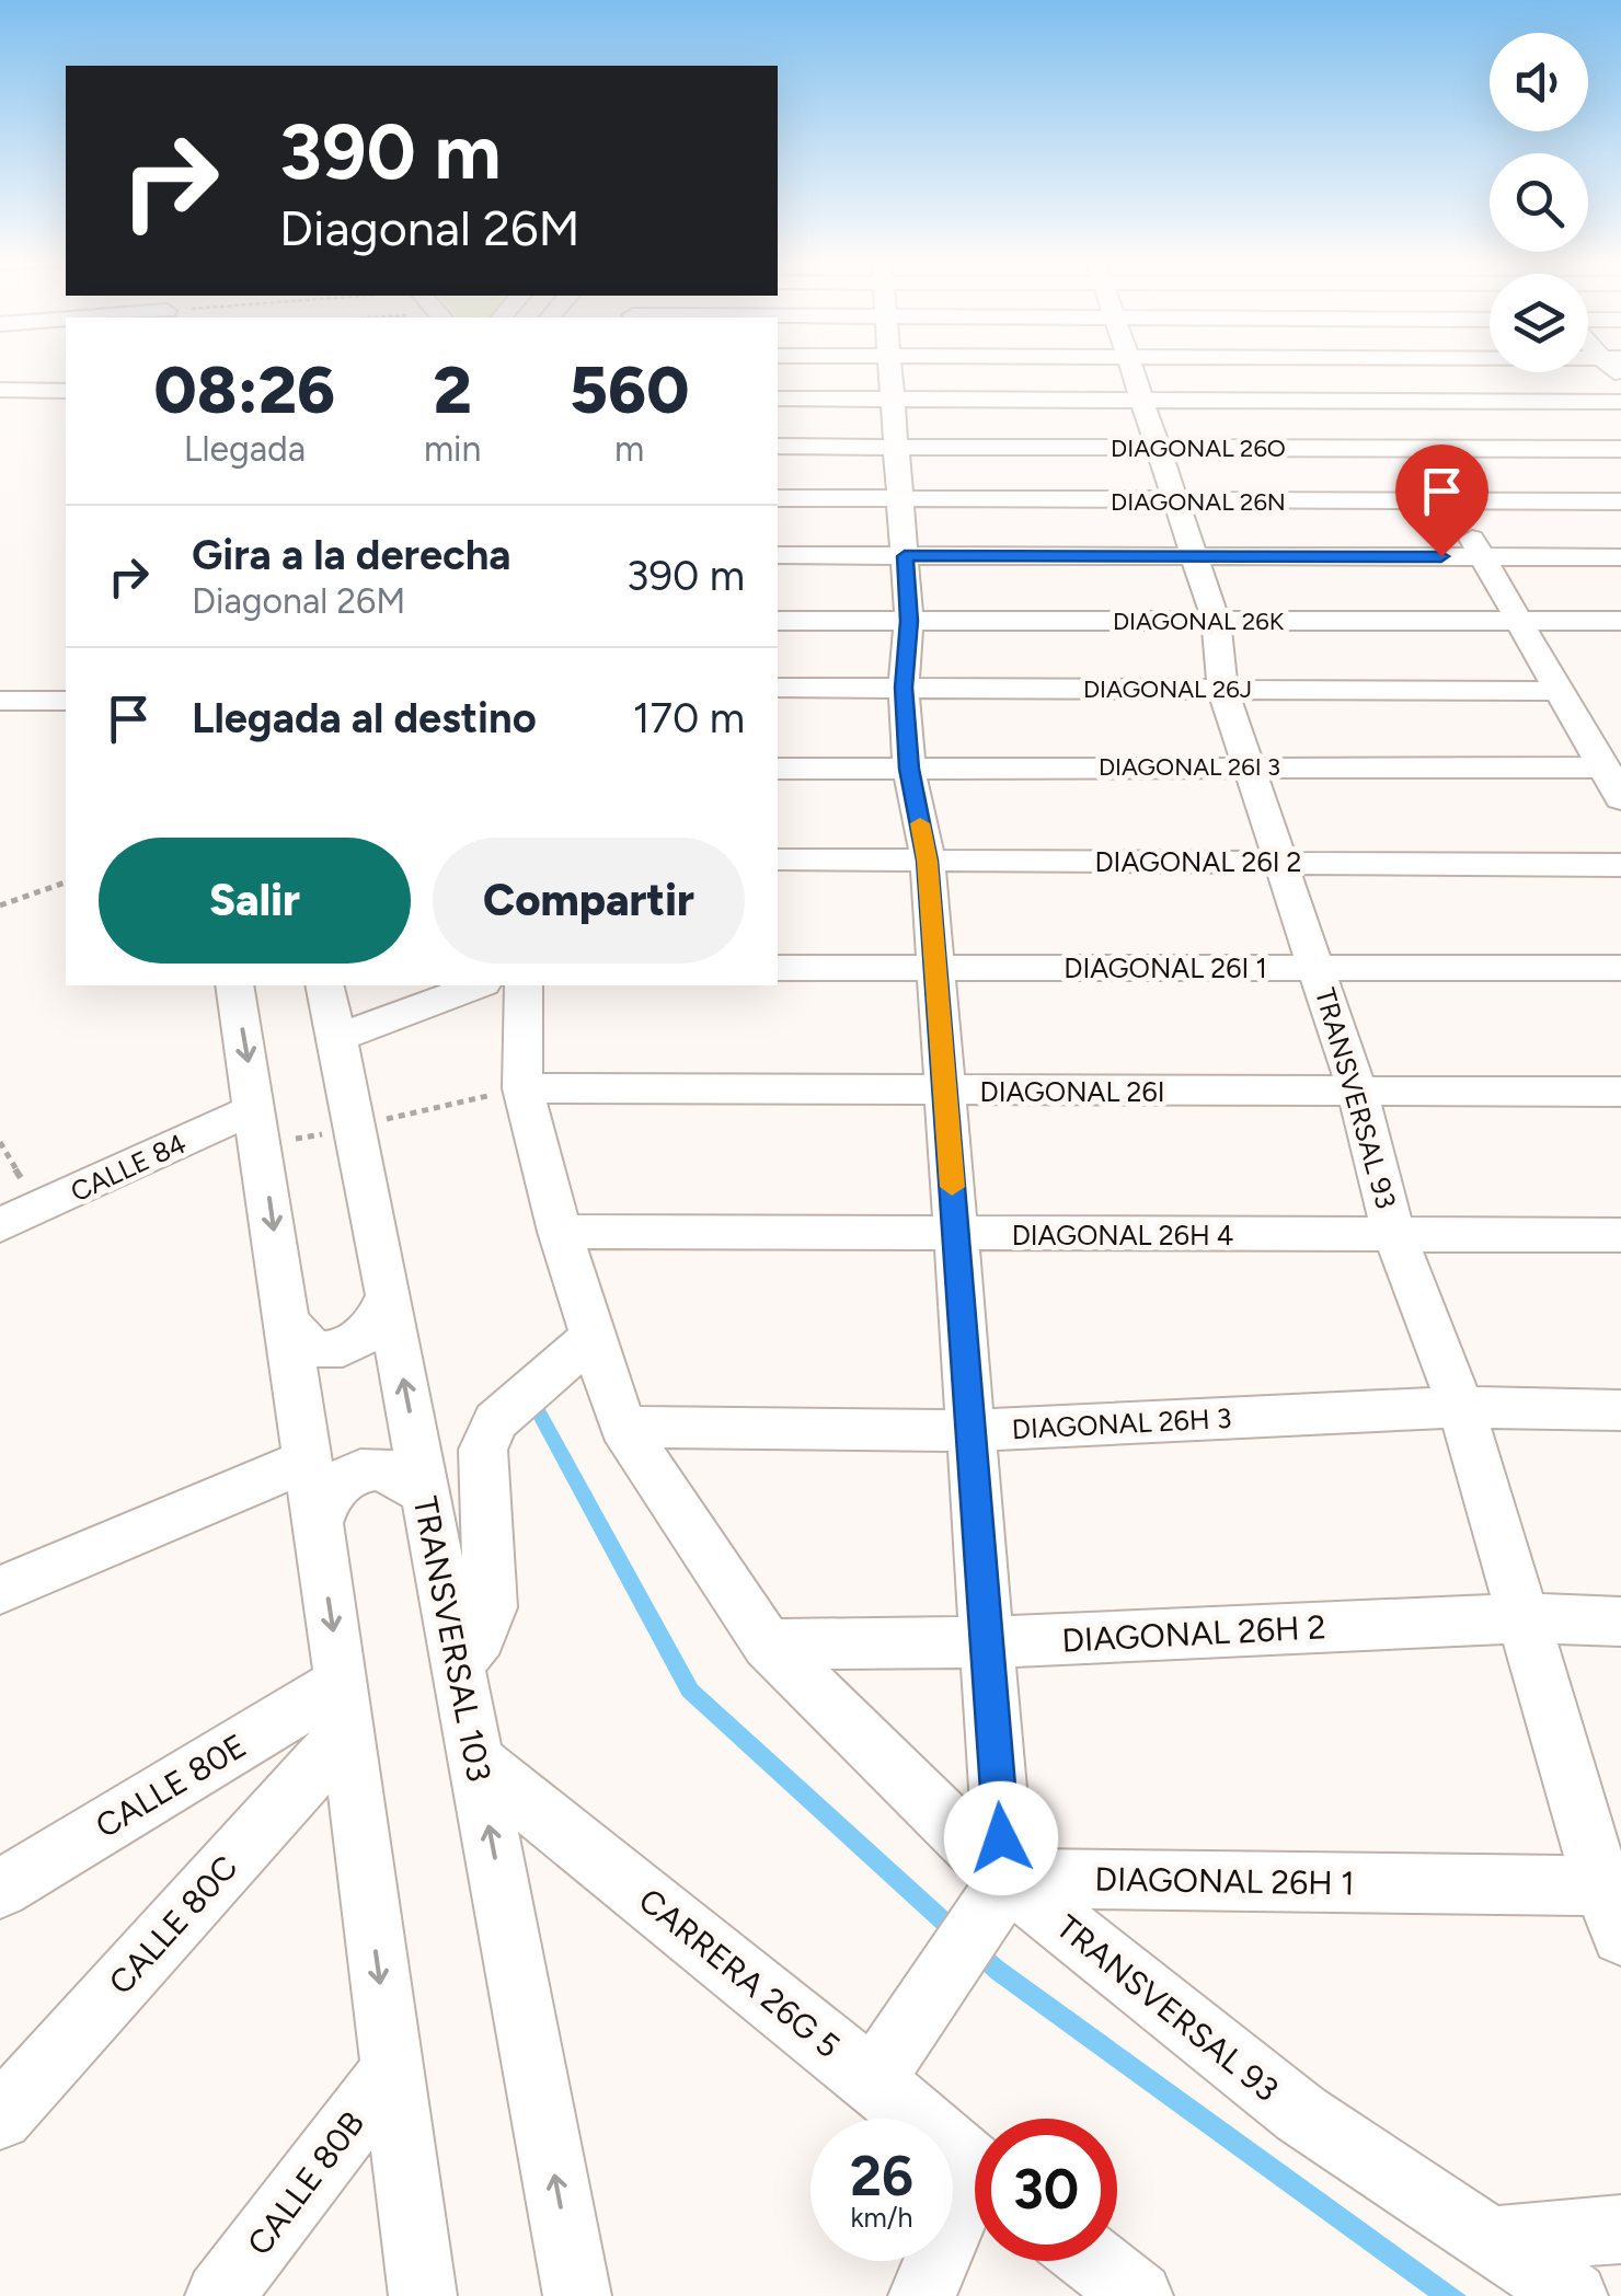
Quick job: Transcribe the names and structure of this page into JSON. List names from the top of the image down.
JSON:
{
  "streets": {
    "street": [
      "DIAGONAL 26O",
      "DIAGONAL 26N",
      "DIAGONAL 26K",
      "DIAGONAL 26J",
      "DIAGONAL 26I 3",
      "DIAGONAL 26I 2",
      "DIAGONAL 26I 1",
      "DIAGONAL 26I",
      "TRANSVERSAL 93",
      "CALLE 84",
      "DIAGONAL 26H 4",
      "DIAGONAL 26H 3",
      "DIAGONAL 26H 2",
      "TRANSVERSAL 103",
      "CALLE 80E",
      "DIAGONAL 26H 1",
      "CALLE 80C",
      "CARRERA 26G 5",
      "CALLE 80B"
    ]
  },
  "crossings": [
    ["DIAGONAL 26O", "TRANSVERSAL 93"],
    ["DIAGONAL 26N", "TRANSVERSAL 93"],
    ["DIAGONAL 26K", "TRANSVERSAL 93"],
    ["DIAGONAL 26J", "TRANSVERSAL 93"],
    ["DIAGONAL 26I 3", "TRANSVERSAL 93"],
    ["DIAGONAL 26I 2", "TRANSVERSAL 93"],
    ["DIAGONAL 26I 1", "TRANSVERSAL 93"],
    ["DIAGONAL 26I", "TRANSVERSAL 93"],
    ["TRANSVERSAL 93", "DIAGONAL 26H 4"],
    ["TRANSVERSAL 93", "DIAGONAL 26H 3"],
    ["TRANSVERSAL 93", "DIAGONAL 26H 2"],
    ["TRANSVERSAL 93", "DIAGONAL 26H 1"],
    ["TRANSVERSAL 103", "CARRERA 26G 5"],
    ["CALLE 80E", "CALLE 80C"]
  ],
  "page": {
    "turn": ["390 m", "Diagonal 26M"],
    "eta": [
      "08:26",
      "Llegada",
      "2",
      "min",
      "560",
      "m"
    ],
    "list": [
      {
        "name": "Gira a la derecha",
        "note": "Diagonal 26M",
        "value": "390 m"
      },
      {
        "name": "Llegada al destino",
        "value": "170 m"
      }
    ],
    "buttons": ["Salir", "Compartir"],
    "speed": "26 km/h",
    "limit": "30"
  }
}
